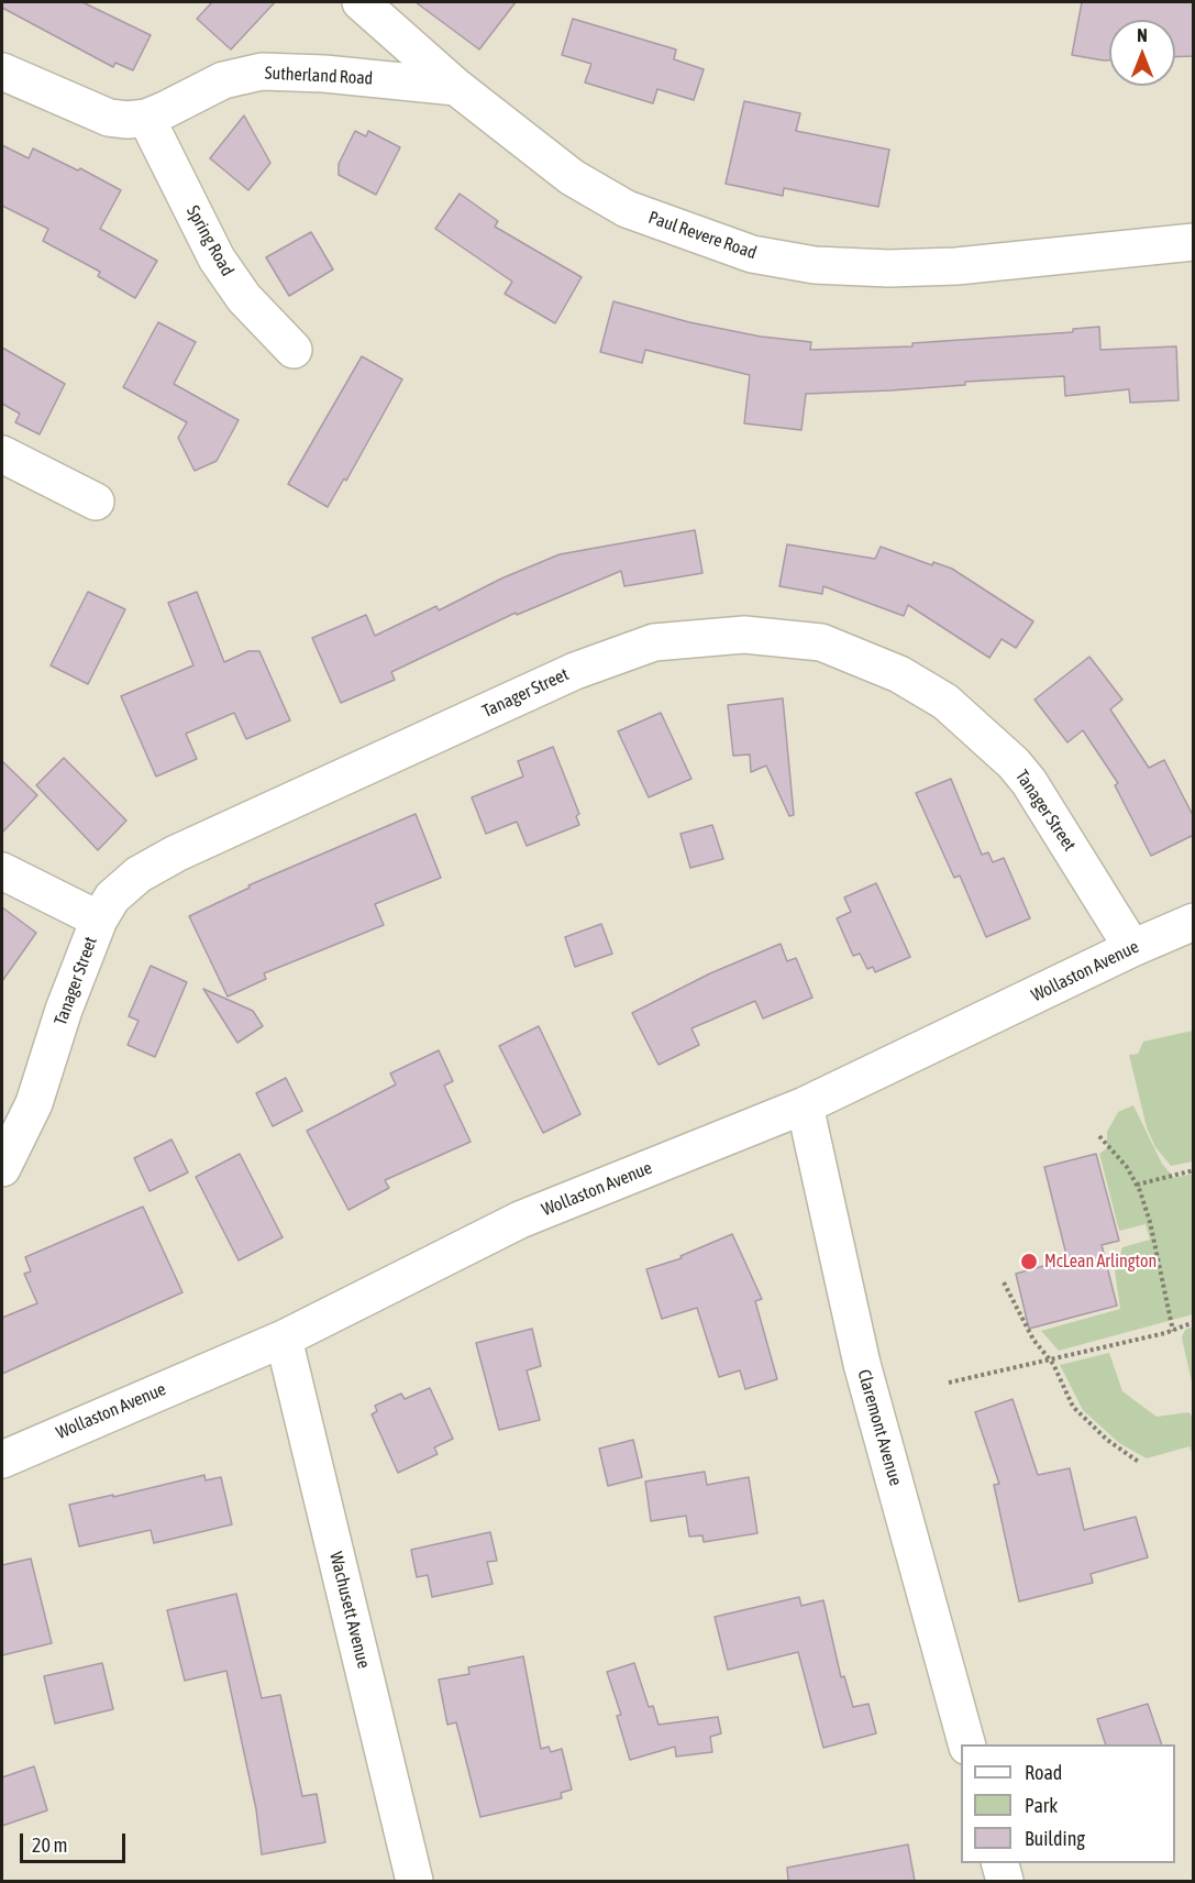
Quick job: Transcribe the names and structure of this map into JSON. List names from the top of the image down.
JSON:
{
  "streets": {
    "street": [
      "Sutherland Road",
      "Paul Revere Road",
      "Spring Road",
      "Tanager Street",
      "Wollaston Avenue",
      "Claremont Avenue",
      "Wachusett Avenue"
    ]
  },
  "crossings": [
    ["Sutherland Road", "Paul Revere Road"],
    ["Sutherland Road", "Spring Road"],
    ["Tanager Street", "Wollaston Avenue"],
    ["Wollaston Avenue", "Claremont Avenue"],
    ["Wollaston Avenue", "Wachusett Avenue"]
  ],
  "places": ["McLean Arlington"],
  "legend": ["Road", "Park", "Building"],
  "scale_bar": "20 m",
  "north": "top"
}
